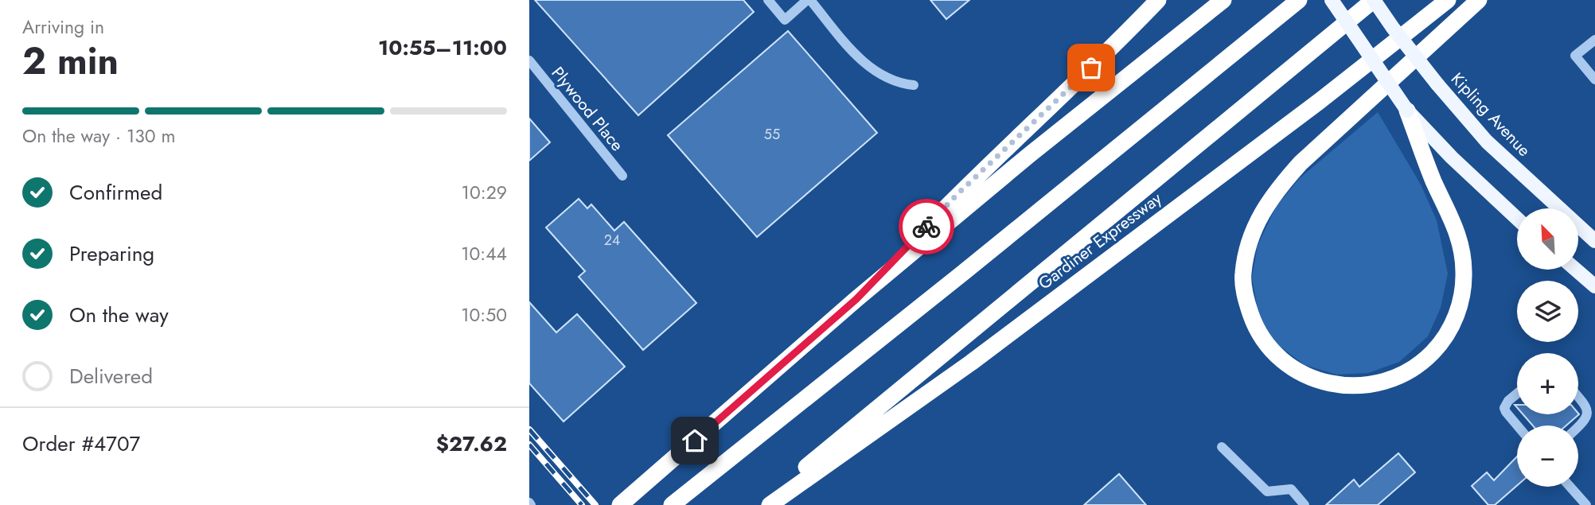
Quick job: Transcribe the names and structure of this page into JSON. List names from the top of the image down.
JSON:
{
  "streets": {
    "highway": ["Gardiner Expressway"],
    "main road": ["Kipling Avenue"],
    "street": ["Plywood Place"]
  },
  "crossings": [
    ["Kipling Avenue", "Gardiner Expressway"]
  ],
  "house_numbers": ["55", "24"],
  "north": "top left",
  "page": {
    "heading": ["2 min", "Arriving in", "10:55–11:00"],
    "panel": ["Order #4707", "$27.62"],
    "bar": "On the way · 130 m",
    "list": [
      ["Confirmed", "10:29"],
      ["Preparing", "10:44"],
      ["On the way", "10:50"],
      "Delivered"
    ],
    "map_buttons": ["+", "−"]
  }
}
